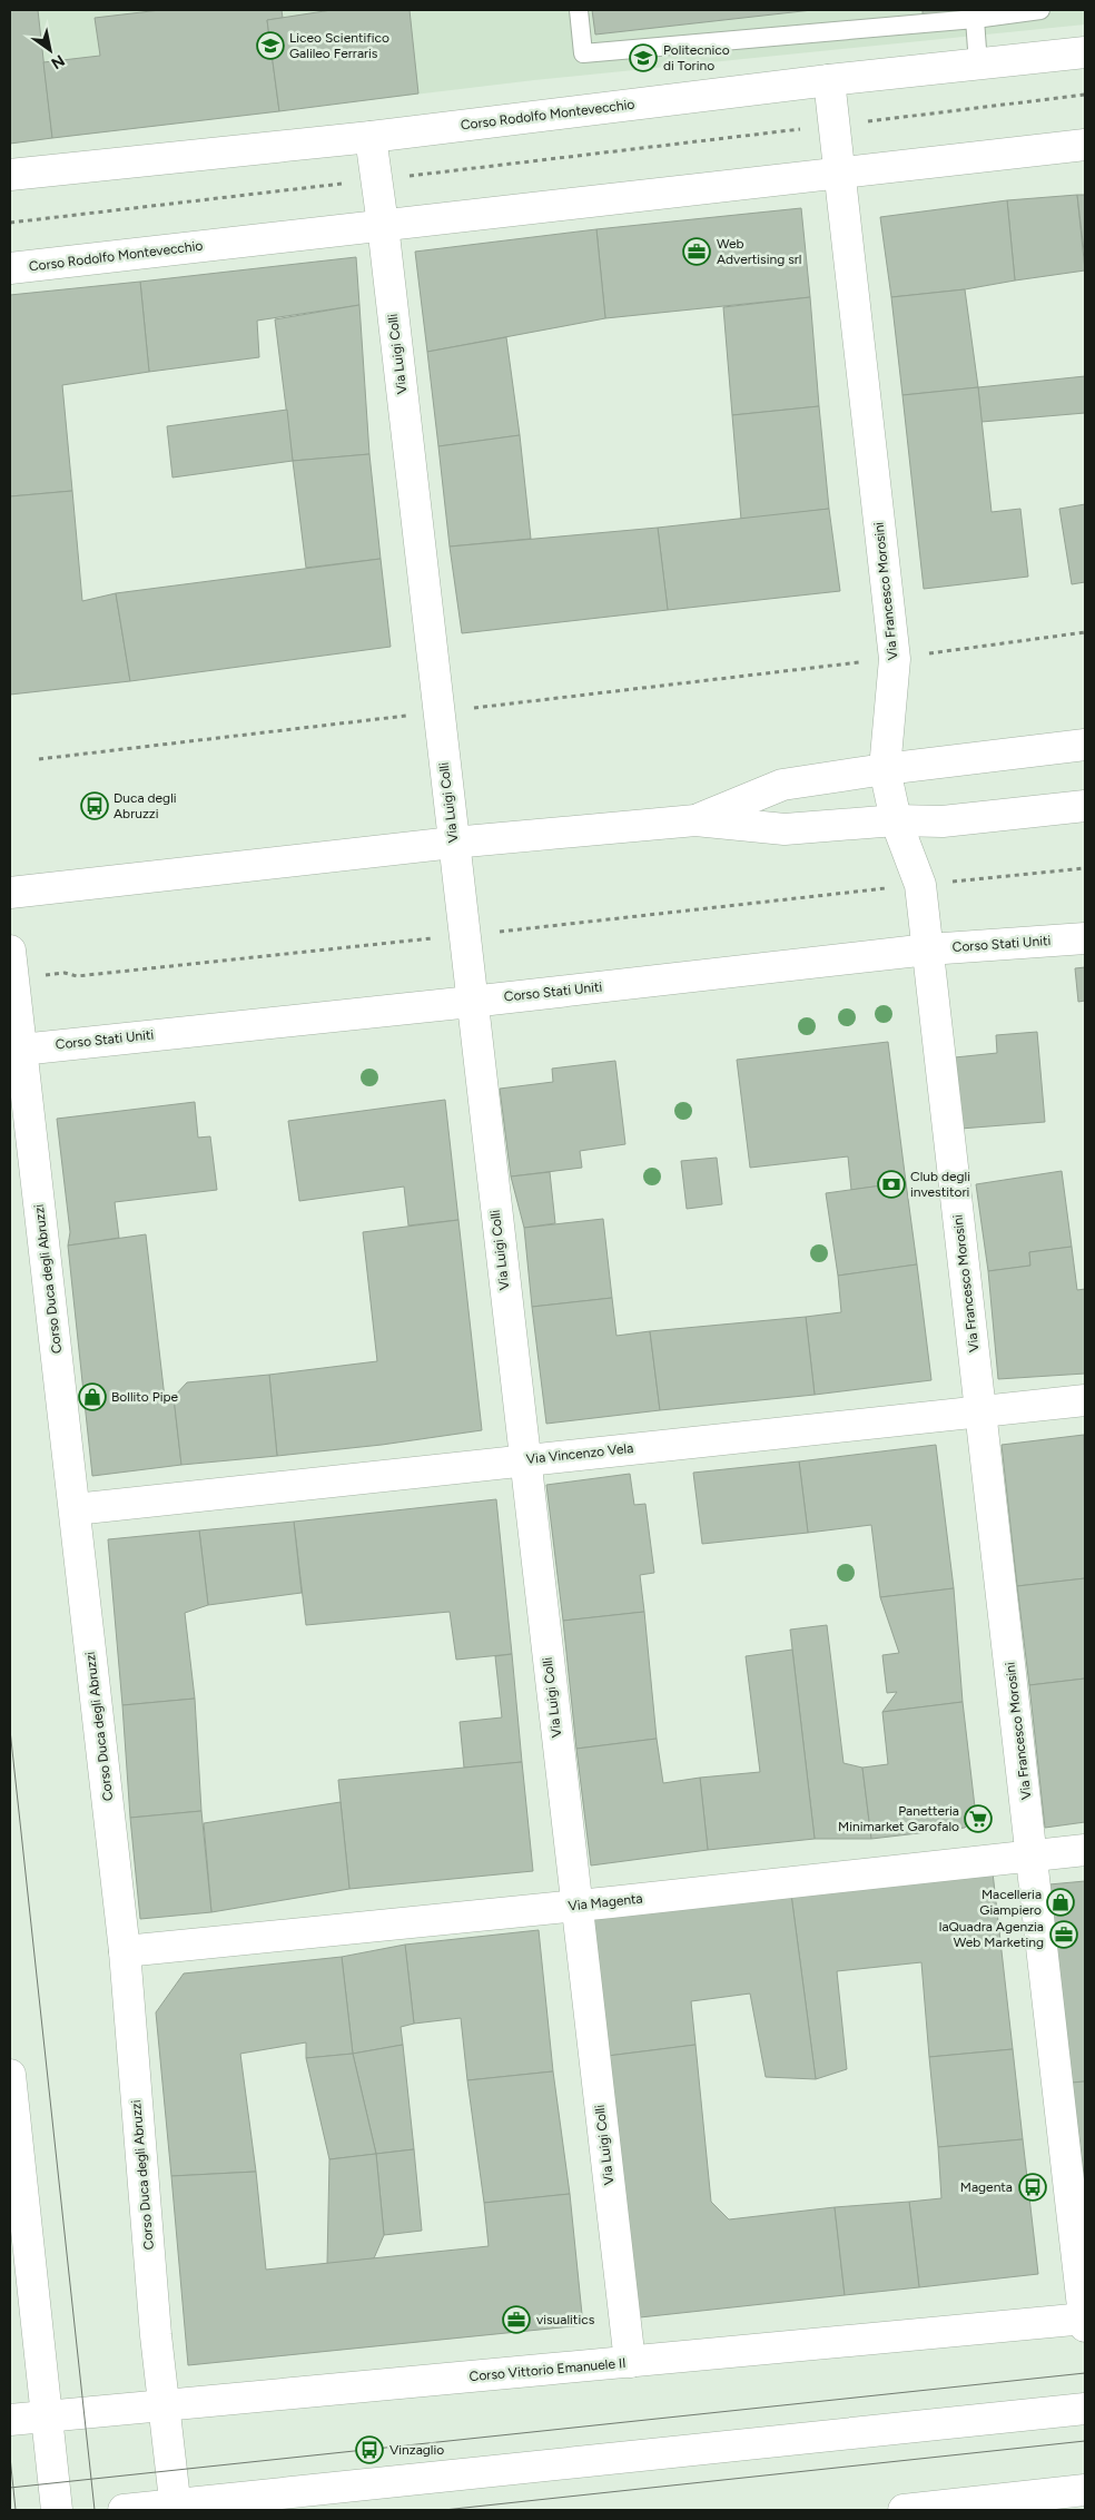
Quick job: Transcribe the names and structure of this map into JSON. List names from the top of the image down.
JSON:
{
  "streets": {
    "street": [
      "Corso Rodolfo Montevecchio",
      "Via Luigi Colli",
      "Via Francesco Morosini",
      "Corso Stati Uniti",
      "Corso Duca degli Abruzzi",
      "Via Vincenzo Vela",
      "Via Magenta",
      "Corso Vittorio Emanuele II"
    ]
  },
  "crossings": [
    ["Corso Rodolfo Montevecchio", "Via Luigi Colli"],
    ["Corso Rodolfo Montevecchio", "Via Francesco Morosini"],
    ["Via Luigi Colli", "Corso Stati Uniti"],
    ["Via Luigi Colli", "Via Vincenzo Vela"],
    ["Via Luigi Colli", "Via Magenta"],
    ["Via Luigi Colli", "Corso Vittorio Emanuele II"],
    ["Via Francesco Morosini", "Corso Stati Uniti"],
    ["Via Francesco Morosini", "Via Vincenzo Vela"],
    ["Via Francesco Morosini", "Via Magenta"],
    ["Via Francesco Morosini", "Corso Vittorio Emanuele II"],
    ["Corso Stati Uniti", "Corso Duca degli Abruzzi"],
    ["Corso Duca degli Abruzzi", "Via Vincenzo Vela"],
    ["Corso Duca degli Abruzzi", "Via Magenta"],
    ["Corso Duca degli Abruzzi", "Corso Vittorio Emanuele II"]
  ],
  "places": {
    "school or university": ["Liceo Scientifico Galileo Ferraris", "Politecnico di Torino"],
    "office": ["Web Advertising srl", "laQuadra Agenzia Web Marketing", "visualitics"],
    "bus stop": ["Duca degli Abruzzi", "Magenta", "Vinzaglio"],
    "bank": ["Club degli investitori"],
    "shop": ["Bollito Pipe", "Macelleria Giampiero"],
    "supermarket": ["Panetteria Minimarket Garofalo"]
  },
  "north": "bottom right"
}
